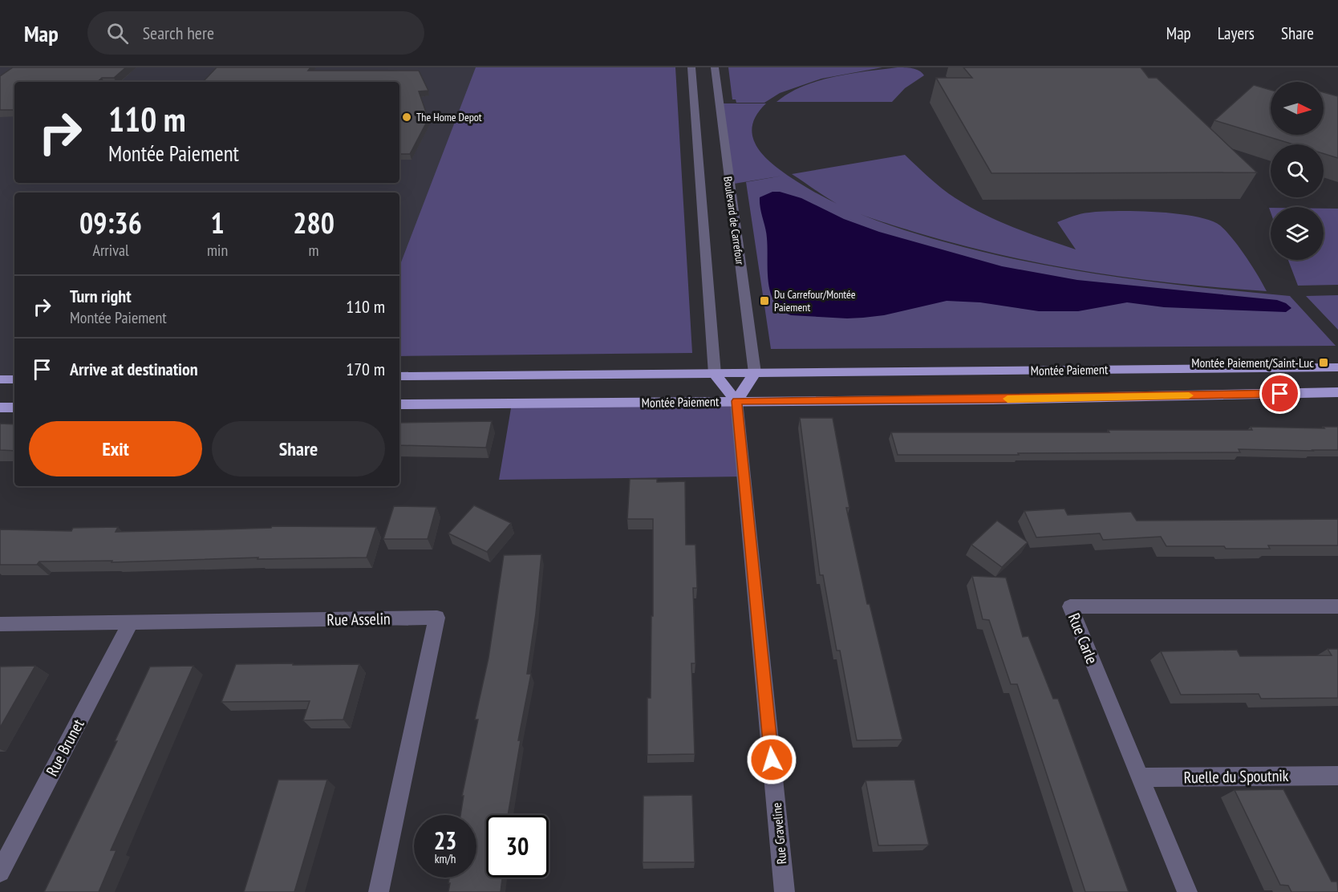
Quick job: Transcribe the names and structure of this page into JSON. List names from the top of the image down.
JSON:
{
  "streets": {
    "main road": ["Montée Paiement"],
    "street": [
      "Boulevard de Carrefour",
      "Rue Asselin",
      "Rue Carle",
      "Rue Brunet",
      "Ruelle du Spoutnik",
      "Rue Graveline"
    ]
  },
  "crossings": [
    ["Boulevard de Carrefour", "Montée Paiement"],
    ["Montée Paiement", "Rue Graveline"],
    ["Rue Asselin", "Rue Brunet"],
    ["Rue Carle", "Ruelle du Spoutnik"]
  ],
  "places": {
    "other": ["The Home Depot"],
    "transit": ["Du Carrefour/Montée Paiement", "Montée Paiement/Saint-Luc"]
  },
  "north": "right",
  "page": {
    "header": "Map",
    "search": "Search here",
    "nav": ["Map", "Layers", "Share"],
    "turn": ["110 m", "Montée Paiement"],
    "eta": [
      "09:36",
      "Arrival",
      "1",
      "min",
      "280",
      "m"
    ],
    "list": [
      {
        "name": "Turn right",
        "note": "Montée Paiement",
        "value": "110 m"
      },
      {
        "name": "Arrive at destination",
        "value": "170 m"
      }
    ],
    "buttons": ["Exit", "Share"],
    "speed": "23 km/h",
    "limit": "30"
  }
}
